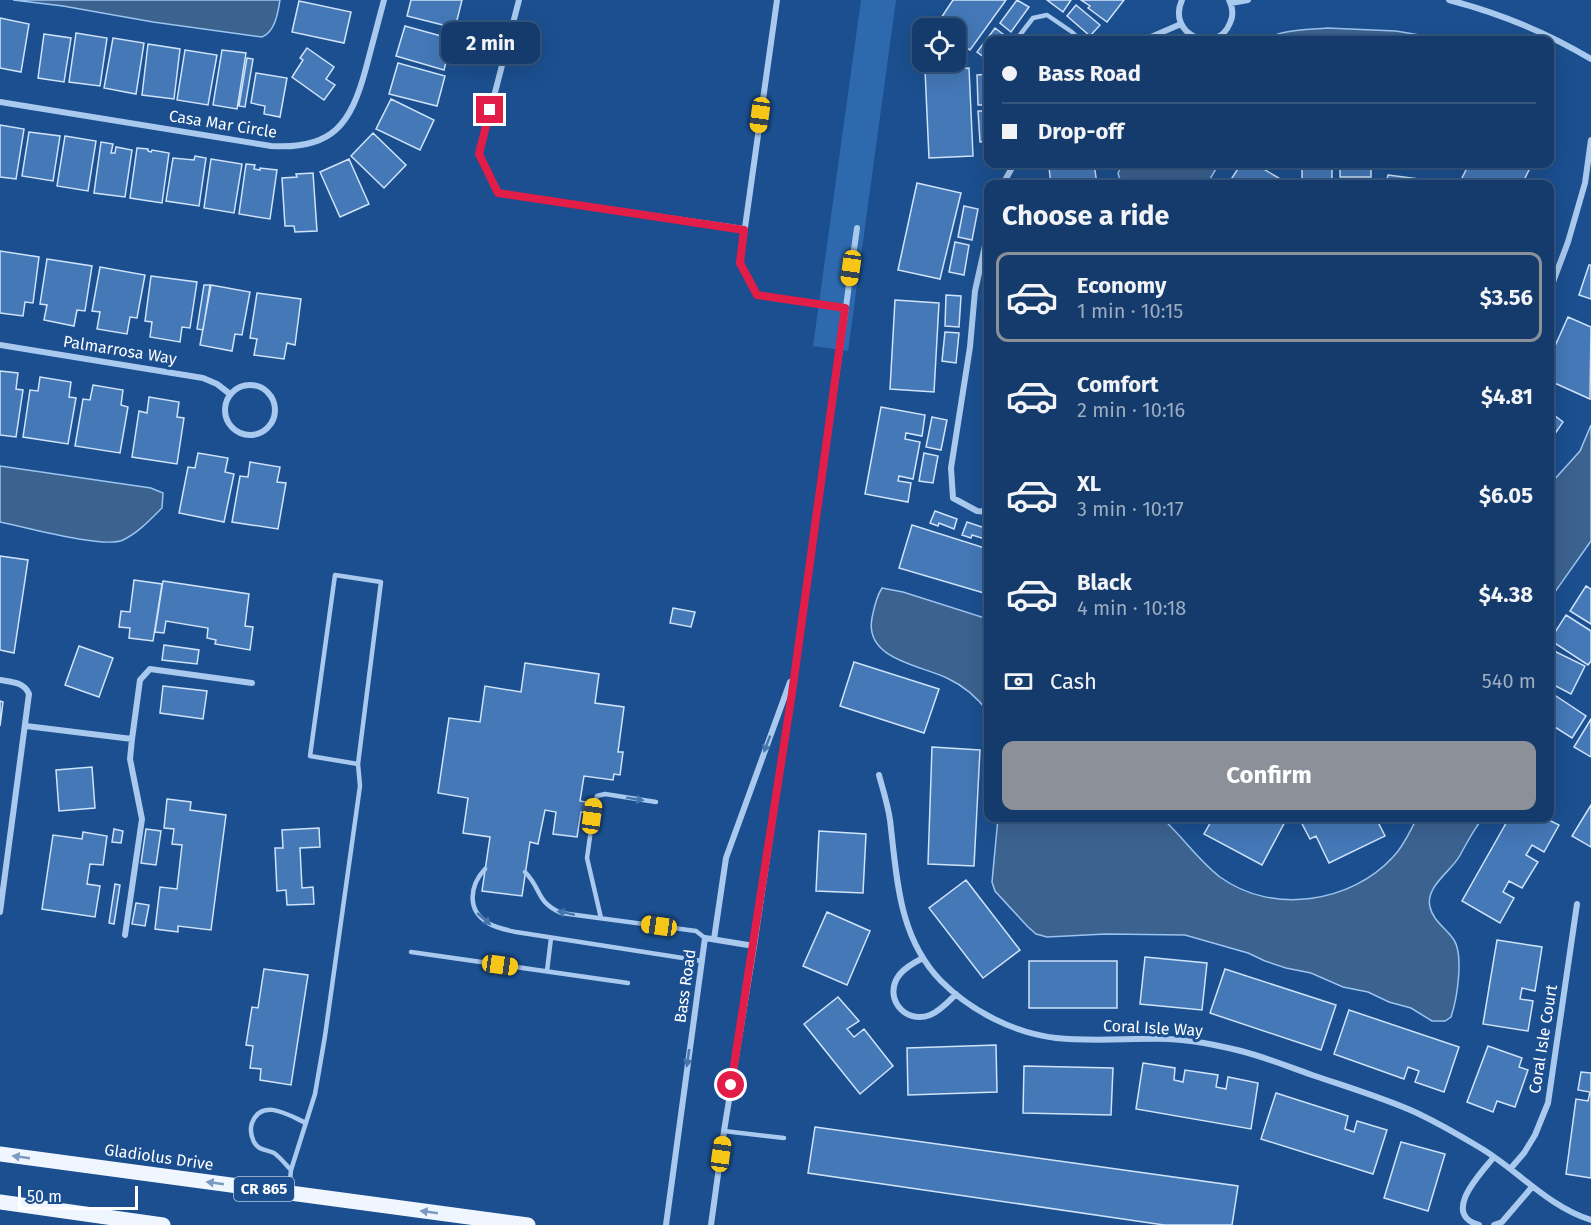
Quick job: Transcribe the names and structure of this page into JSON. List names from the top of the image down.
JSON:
{
  "streets": {
    "main road": ["Gladiolus Drive", "CR 865"],
    "street": [
      "Casa Mar Circle",
      "Palmarrosa Way",
      "Bass Road",
      "Coral Isle Way",
      "Coral Isle Court"
    ]
  },
  "crossings": [
    ["Coral Isle Way", "Coral Isle Court"]
  ],
  "scale_bar": "50 m",
  "page": {
    "bubble": "2 min",
    "banner": ["Bass Road", "Drop-off"],
    "heading": "Choose a ride",
    "list": [
      {
        "name": "Economy",
        "note": "1 min · 10:15",
        "value": "$3.56"
      },
      {
        "name": "Comfort",
        "note": "2 min · 10:16",
        "value": "$4.81"
      },
      {
        "name": "XL",
        "note": "3 min · 10:17",
        "value": "$6.05"
      },
      {
        "name": "Black",
        "note": "4 min · 10:18",
        "value": "$4.38"
      }
    ],
    "pay": ["Cash", "540 m"],
    "buttons": "Confirm",
    "scale": "50 m"
  }
}
